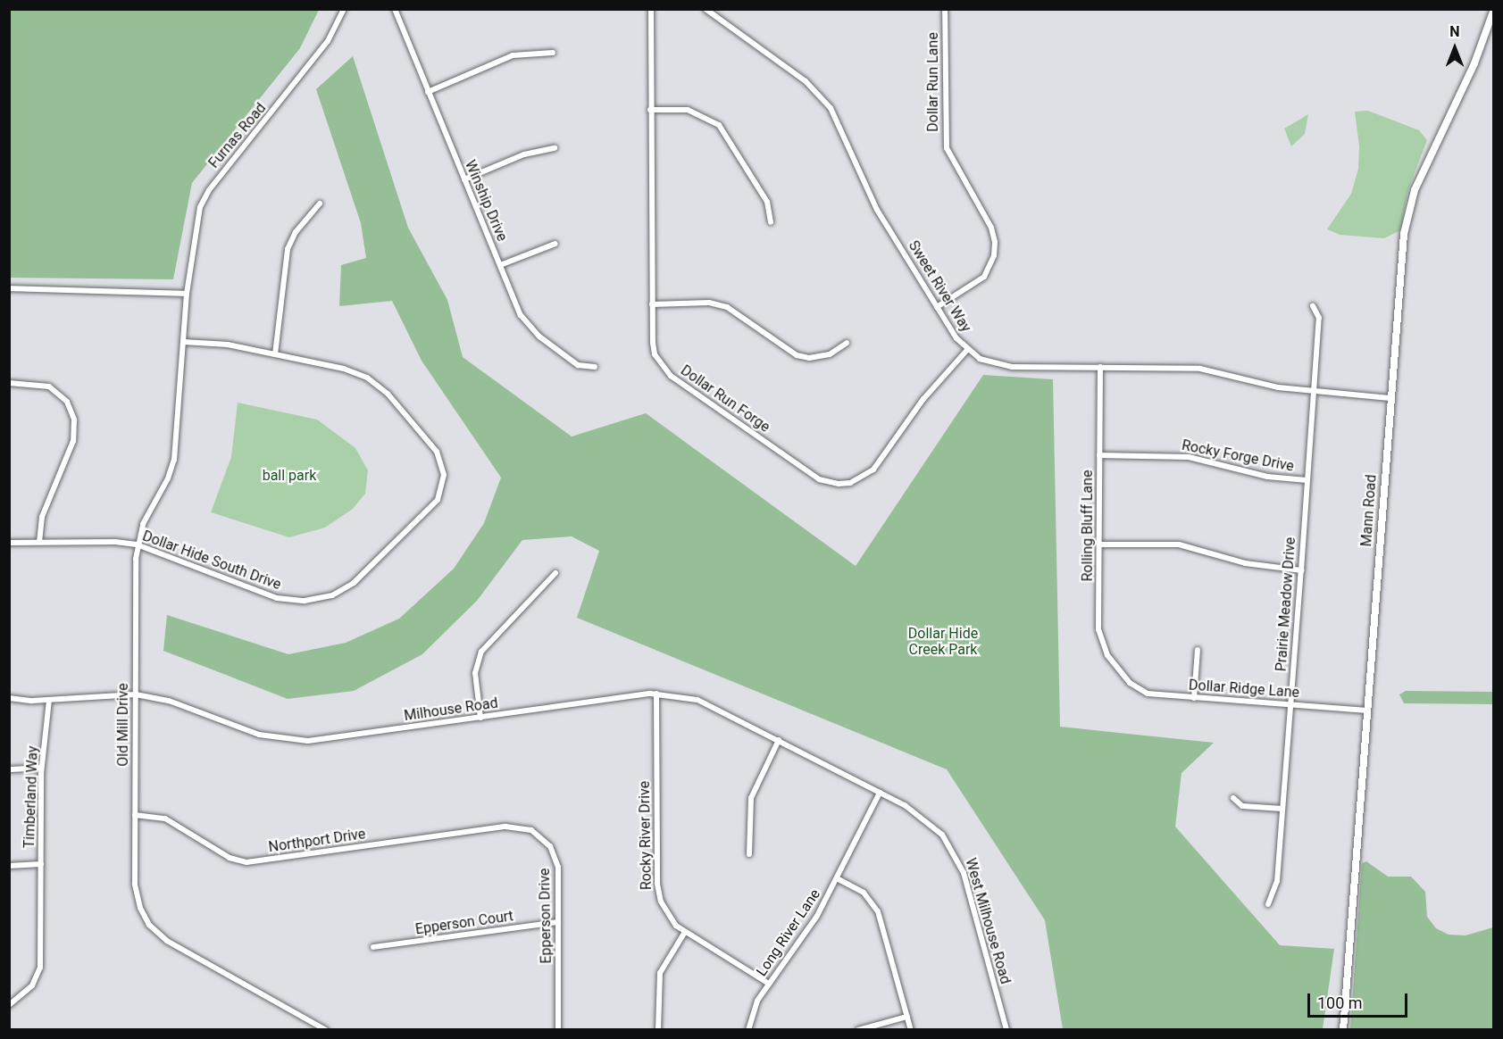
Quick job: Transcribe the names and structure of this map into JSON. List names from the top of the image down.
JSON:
{
  "streets": {
    "main road": ["Mann Road"],
    "street": [
      "Dollar Run Lane",
      "Furnas Road",
      "Winship Drive",
      "Sweet River Way",
      "Dollar Run Forge",
      "Rocky Forge Drive",
      "Rolling Bluff Lane",
      "Dollar Hide South Drive",
      "Prairie Meadow Drive",
      "Dollar Ridge Lane",
      "Milhouse Road",
      "Old Mill Drive",
      "Timberland Way",
      "Rocky River Drive",
      "Northport Drive",
      "Epperson Drive",
      "West Milhouse Road",
      "Epperson Court",
      "Long River Lane"
    ]
  },
  "crossings": [
    ["Dollar Run Lane", "Sweet River Way"],
    ["Furnas Road", "Old Mill Drive"],
    ["Sweet River Way", "Dollar Run Forge"],
    ["Sweet River Way", "Mann Road"],
    ["Sweet River Way", "Rolling Bluff Lane"],
    ["Sweet River Way", "Prairie Meadow Drive"],
    ["Rocky Forge Drive", "Rolling Bluff Lane"],
    ["Rocky Forge Drive", "Prairie Meadow Drive"],
    ["Mann Road", "Dollar Ridge Lane"],
    ["Rolling Bluff Lane", "Dollar Ridge Lane"],
    ["Dollar Hide South Drive", "Old Mill Drive"],
    ["Prairie Meadow Drive", "Dollar Ridge Lane"],
    ["Milhouse Road", "Old Mill Drive"],
    ["Milhouse Road", "Timberland Way"],
    ["Milhouse Road", "Rocky River Drive"],
    ["Milhouse Road", "West Milhouse Road"],
    ["Milhouse Road", "Long River Lane"],
    ["Old Mill Drive", "Northport Drive"],
    ["Rocky River Drive", "Long River Lane"],
    ["Northport Drive", "Epperson Drive"],
    ["Epperson Drive", "Epperson Court"],
    ["West Milhouse Road", "Long River Lane"]
  ],
  "parks": ["ball park", "Dollar Hide Creek Park"],
  "scale_bar": "100 m",
  "north": "top"
}
